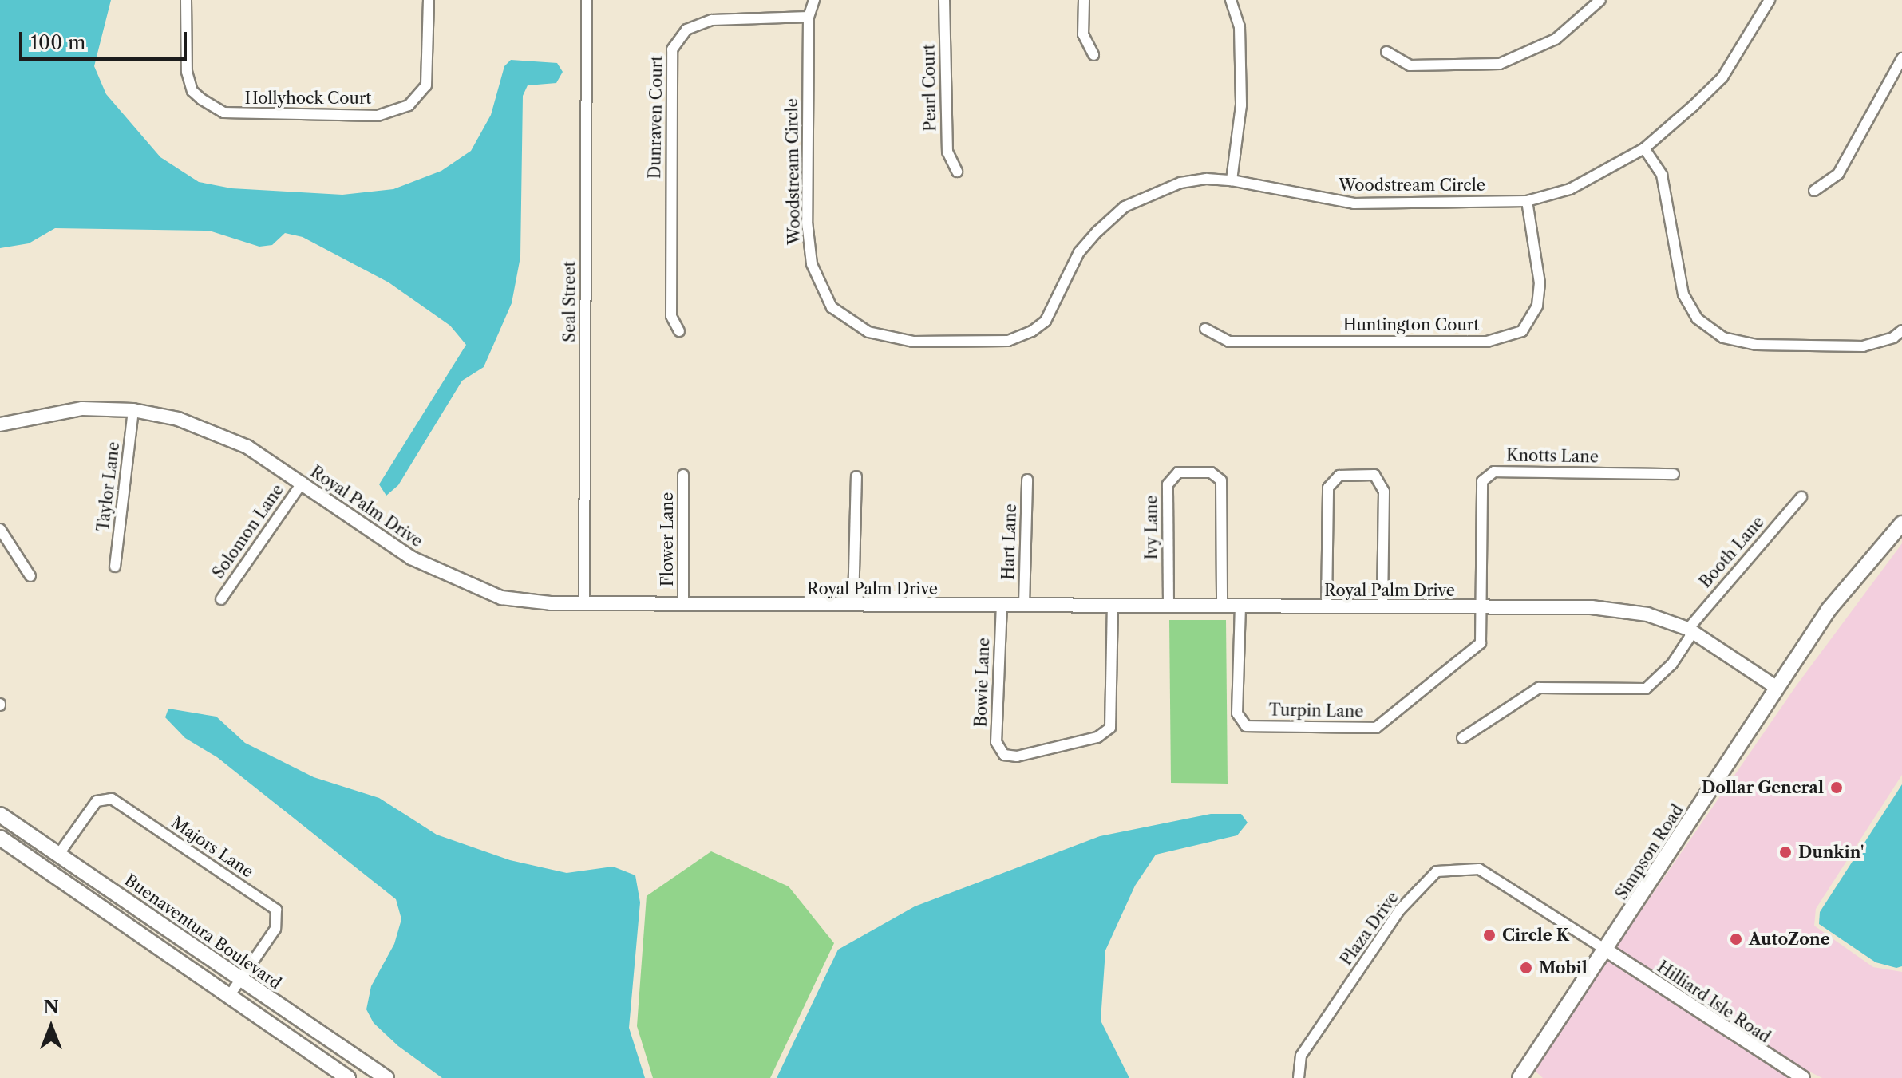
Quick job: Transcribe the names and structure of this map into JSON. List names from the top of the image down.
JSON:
{
  "streets": {
    "main road": ["Simpson Road", "Buenaventura Boulevard"],
    "street": [
      "Pearl Court",
      "Hollyhock Court",
      "Dunraven Court",
      "Woodstream Circle",
      "Seal Street",
      "Huntington Court",
      "Knotts Lane",
      "Taylor Lane",
      "Royal Palm Drive",
      "Ivy Lane",
      "Solomon Lane",
      "Flower Lane",
      "Hart Lane",
      "Booth Lane",
      "Bowie Lane",
      "Turpin Lane",
      "Majors Lane",
      "Plaza Drive",
      "Hilliard Isle Road"
    ]
  },
  "crossings": [
    ["Dunraven Court", "Woodstream Circle"],
    ["Woodstream Circle", "Huntington Court"],
    ["Seal Street", "Royal Palm Drive"],
    ["Knotts Lane", "Royal Palm Drive"],
    ["Knotts Lane", "Turpin Lane"],
    ["Taylor Lane", "Royal Palm Drive"],
    ["Royal Palm Drive", "Ivy Lane"],
    ["Royal Palm Drive", "Solomon Lane"],
    ["Royal Palm Drive", "Flower Lane"],
    ["Royal Palm Drive", "Hart Lane"],
    ["Royal Palm Drive", "Booth Lane"],
    ["Royal Palm Drive", "Bowie Lane"],
    ["Royal Palm Drive", "Turpin Lane"],
    ["Royal Palm Drive", "Simpson Road"],
    ["Majors Lane", "Buenaventura Boulevard"],
    ["Simpson Road", "Plaza Drive"],
    ["Simpson Road", "Hilliard Isle Road"],
    ["Plaza Drive", "Hilliard Isle Road"]
  ],
  "places": [
    "Dollar General",
    "Dunkin'",
    "Circle K",
    "AutoZone",
    "Mobil"
  ],
  "scale_bar": "100 m",
  "north": "top"
}
